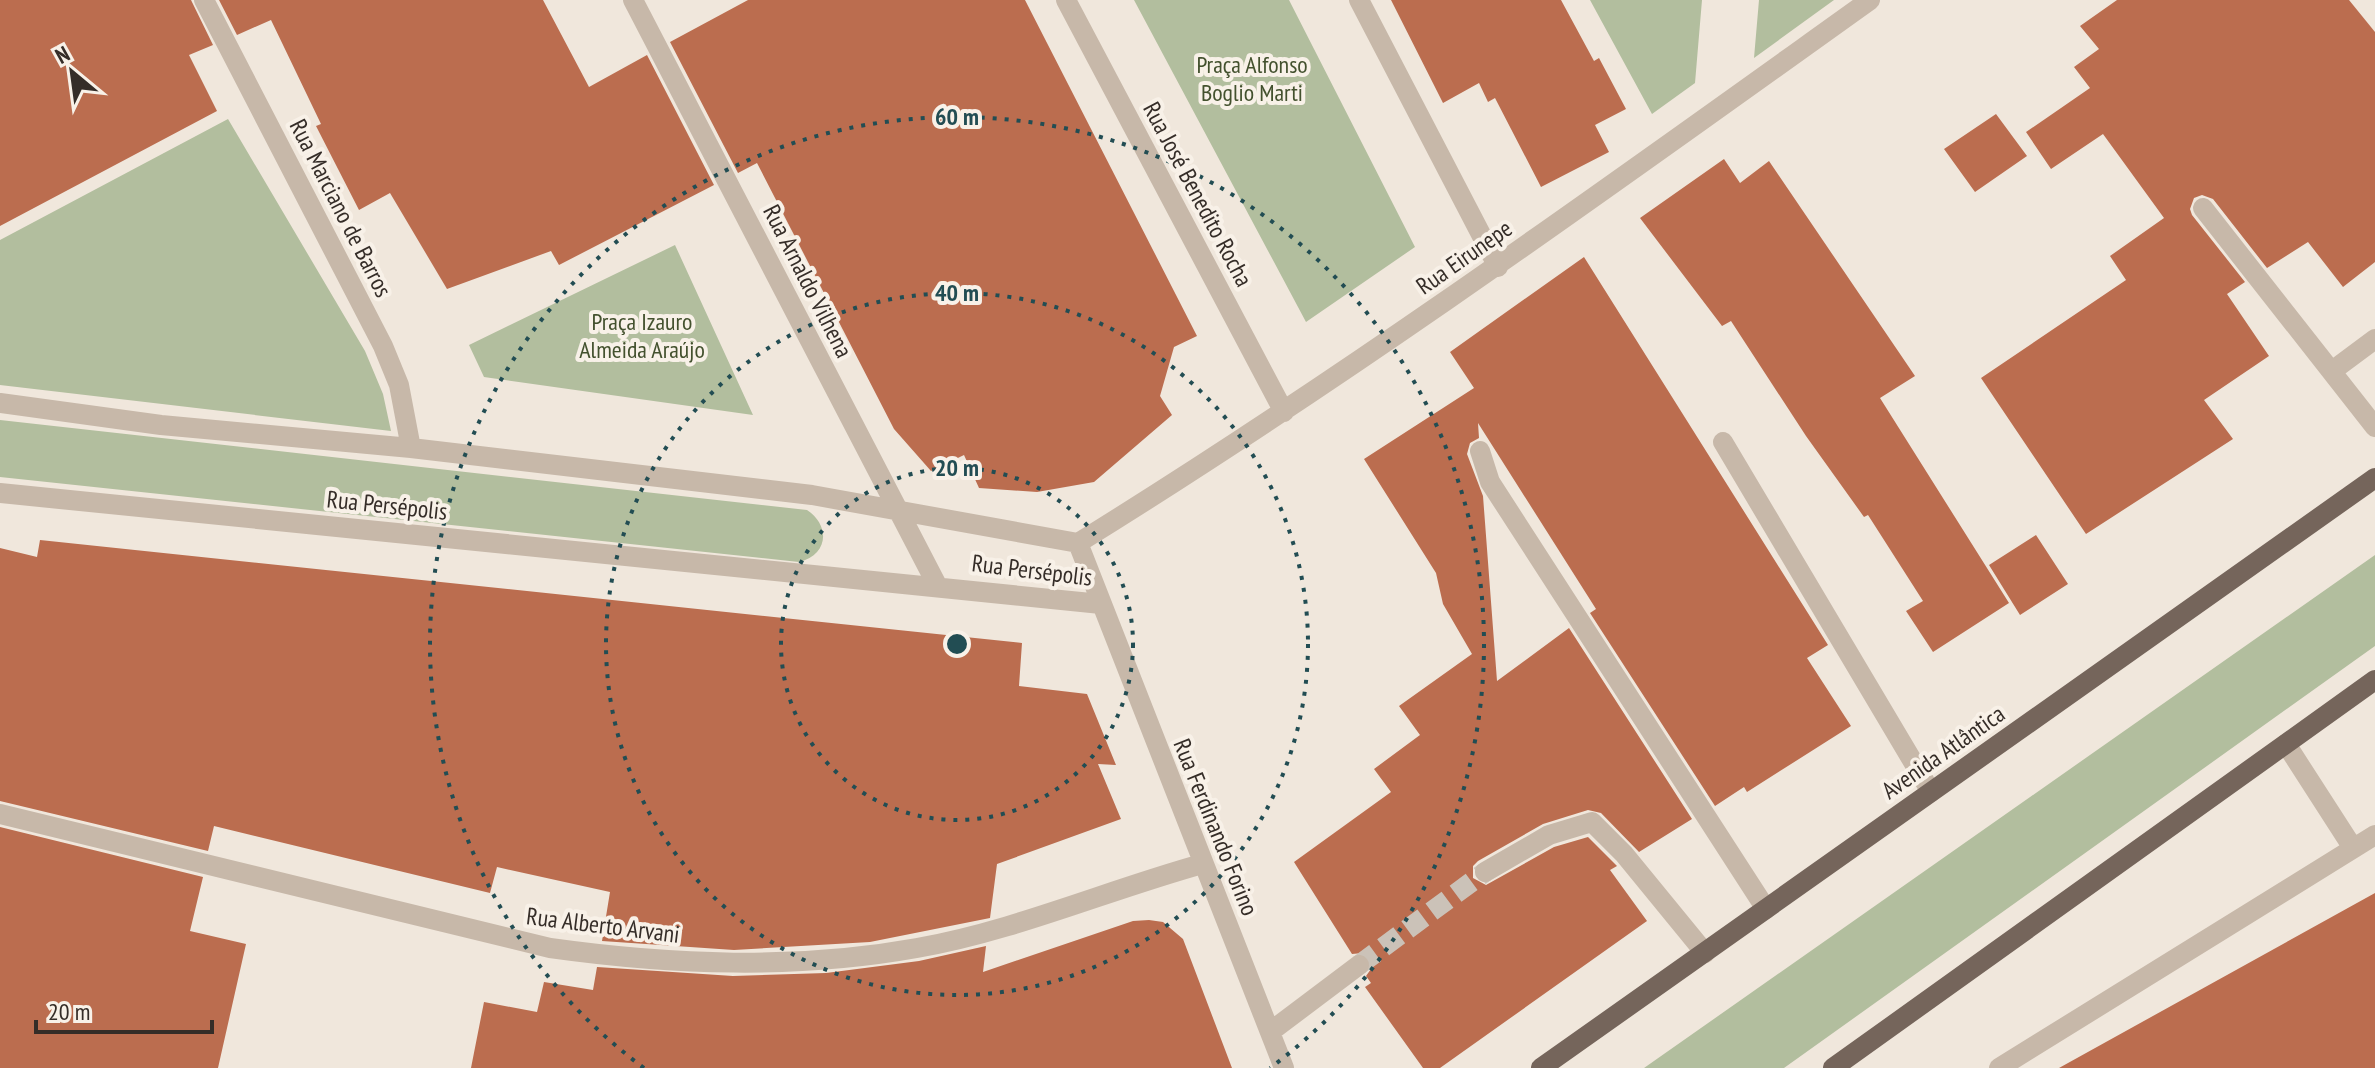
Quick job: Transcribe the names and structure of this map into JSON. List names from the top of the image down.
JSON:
{
  "streets": {
    "main road": ["Avenida Atlântica"],
    "street": [
      "Rua José Benedito Rocha",
      "Rua Marciano de Barros",
      "Rua Eirunepe",
      "Rua Arnaldo Vilhena",
      "Rua Persépolis",
      "Rua Ferdinando Forino",
      "Rua Alberto Arvani"
    ]
  },
  "crossings": [
    ["Rua José Benedito Rocha", "Rua Eirunepe"],
    ["Rua Marciano de Barros", "Rua Persépolis"],
    ["Rua Eirunepe", "Rua Persépolis"],
    ["Rua Arnaldo Vilhena", "Rua Persépolis"],
    ["Rua Persépolis", "Rua Ferdinando Forino"],
    ["Rua Ferdinando Forino", "Rua Alberto Arvani"]
  ],
  "parks": ["Praça Alfonso Boglio Marti", "Praça Izauro Almeida Araújo"],
  "scale_bar": "20 m",
  "north": "top left",
  "rings": ["60 m", "40 m", "20 m"]
}
